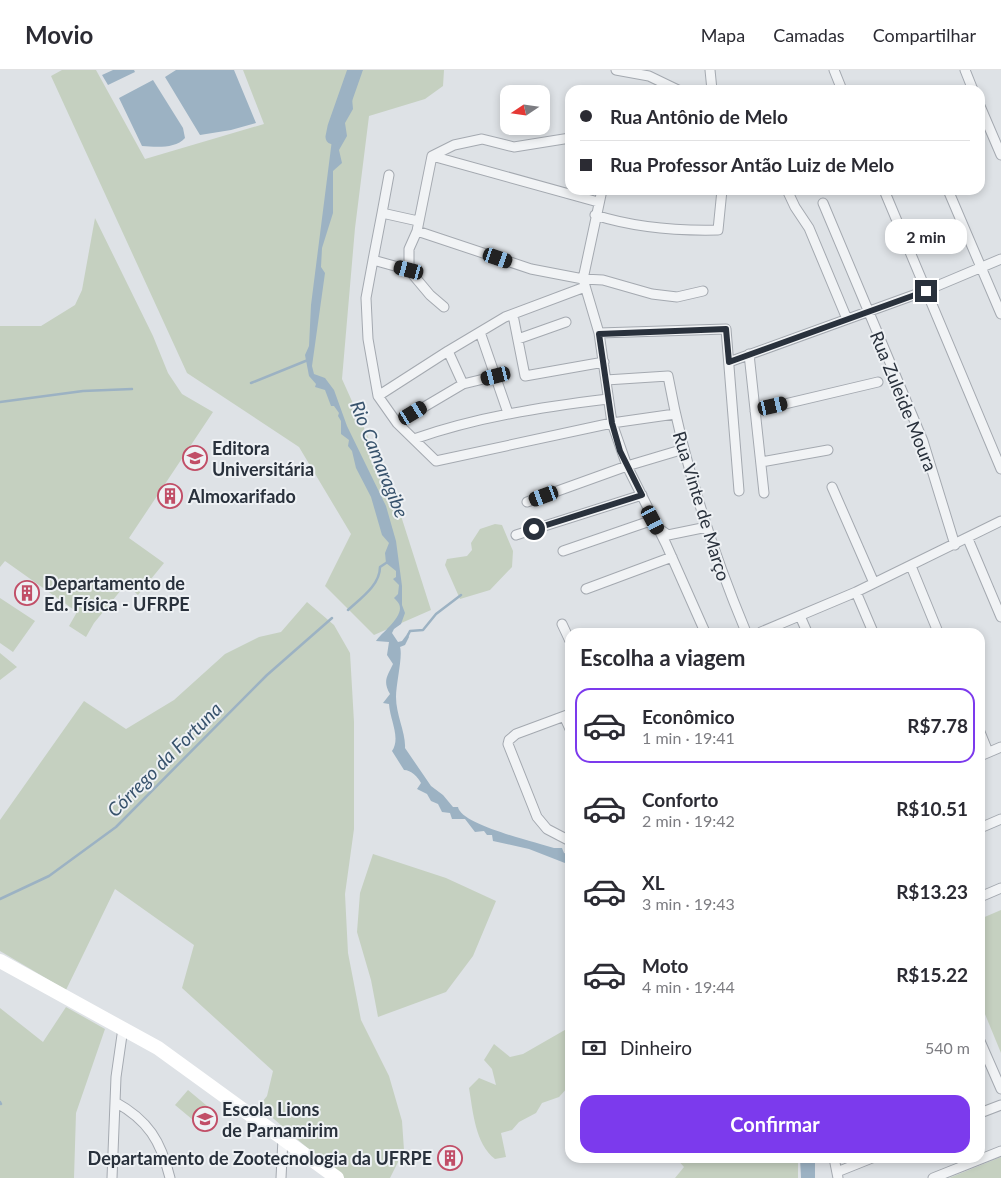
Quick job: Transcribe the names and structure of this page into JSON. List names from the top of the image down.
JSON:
{
  "streets": {
    "street": ["Rua Zuleide Moura", "Rua Vinte de Março"]
  },
  "water": ["Rio Camaragibe", "Córrego da Fortuna"],
  "places": {
    "school or university": ["Editora Universitária", "Escola Lions de Parnamirim"],
    "building": ["Almoxarifado", "Departamento de Ed. Física - UFRPE", "Departamento de Zootecnologia da UFRPE"]
  },
  "north": "left",
  "page": {
    "header": "Movio",
    "nav": ["Mapa", "Camadas", "Compartilhar"],
    "banner": ["Rua Antônio de Melo", "Rua Professor Antão Luiz de Melo"],
    "bubble": "2 min",
    "heading": "Escolha a viagem",
    "list": [
      {
        "name": "Econômico",
        "note": "1 min · 19:41",
        "value": "R$7.78"
      },
      {
        "name": "Conforto",
        "note": "2 min · 19:42",
        "value": "R$10.51"
      },
      {
        "name": "XL",
        "note": "3 min · 19:43",
        "value": "R$13.23"
      },
      {
        "name": "Moto",
        "note": "4 min · 19:44",
        "value": "R$15.22"
      }
    ],
    "pay": ["Dinheiro", "540 m"],
    "buttons": "Confirmar"
  }
}
